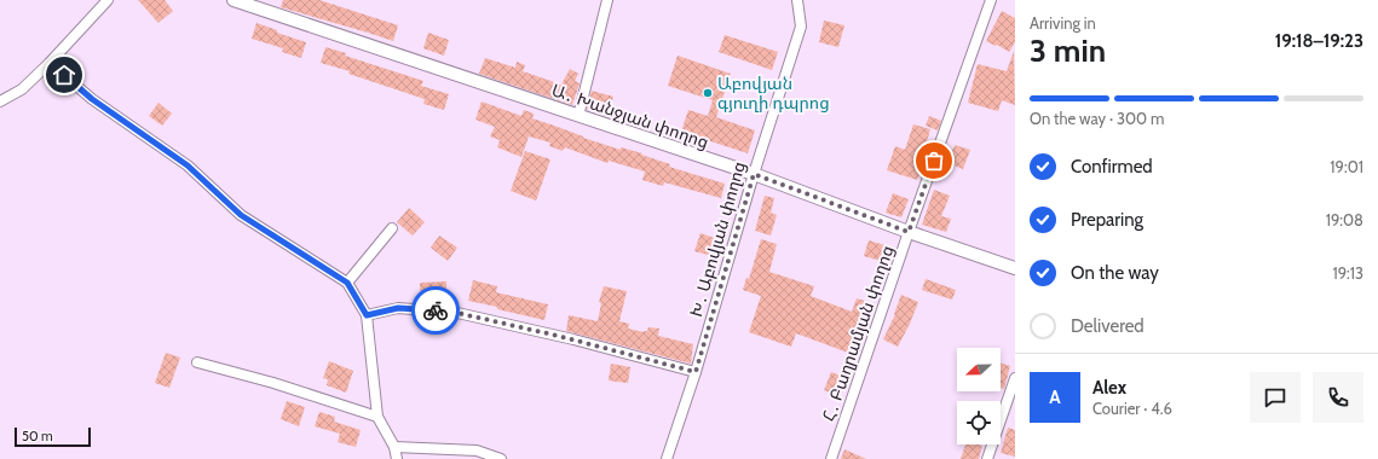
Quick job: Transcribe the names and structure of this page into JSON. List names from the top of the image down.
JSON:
{
  "streets": {
    "street": ["Ա․ Խանջյան փողոց", "Խ․ Աբովյան փողոց", "Հ․ Բաղրամյան փողոց"]
  },
  "crossings": [
    ["Ա․ Խանջյան փողոց", "Խ․ Աբովյան փողոց"],
    ["Ա․ Խանջյան փողոց", "Հ․ Բաղրամյան փողոց"]
  ],
  "places": ["Աբովյան գյուղի դպրոց"],
  "scale_bar": "50 m",
  "north": "left",
  "page": {
    "heading": ["3 min", "Arriving in", "19:18–19:23"],
    "panel": ["Alex", "Courier · 4.6"],
    "bar": "On the way · 300 m",
    "list": [
      ["Confirmed", "19:01"],
      ["Preparing", "19:08"],
      ["On the way", "19:13"],
      "Delivered"
    ],
    "round": "A",
    "scale": "50 m"
  }
}
